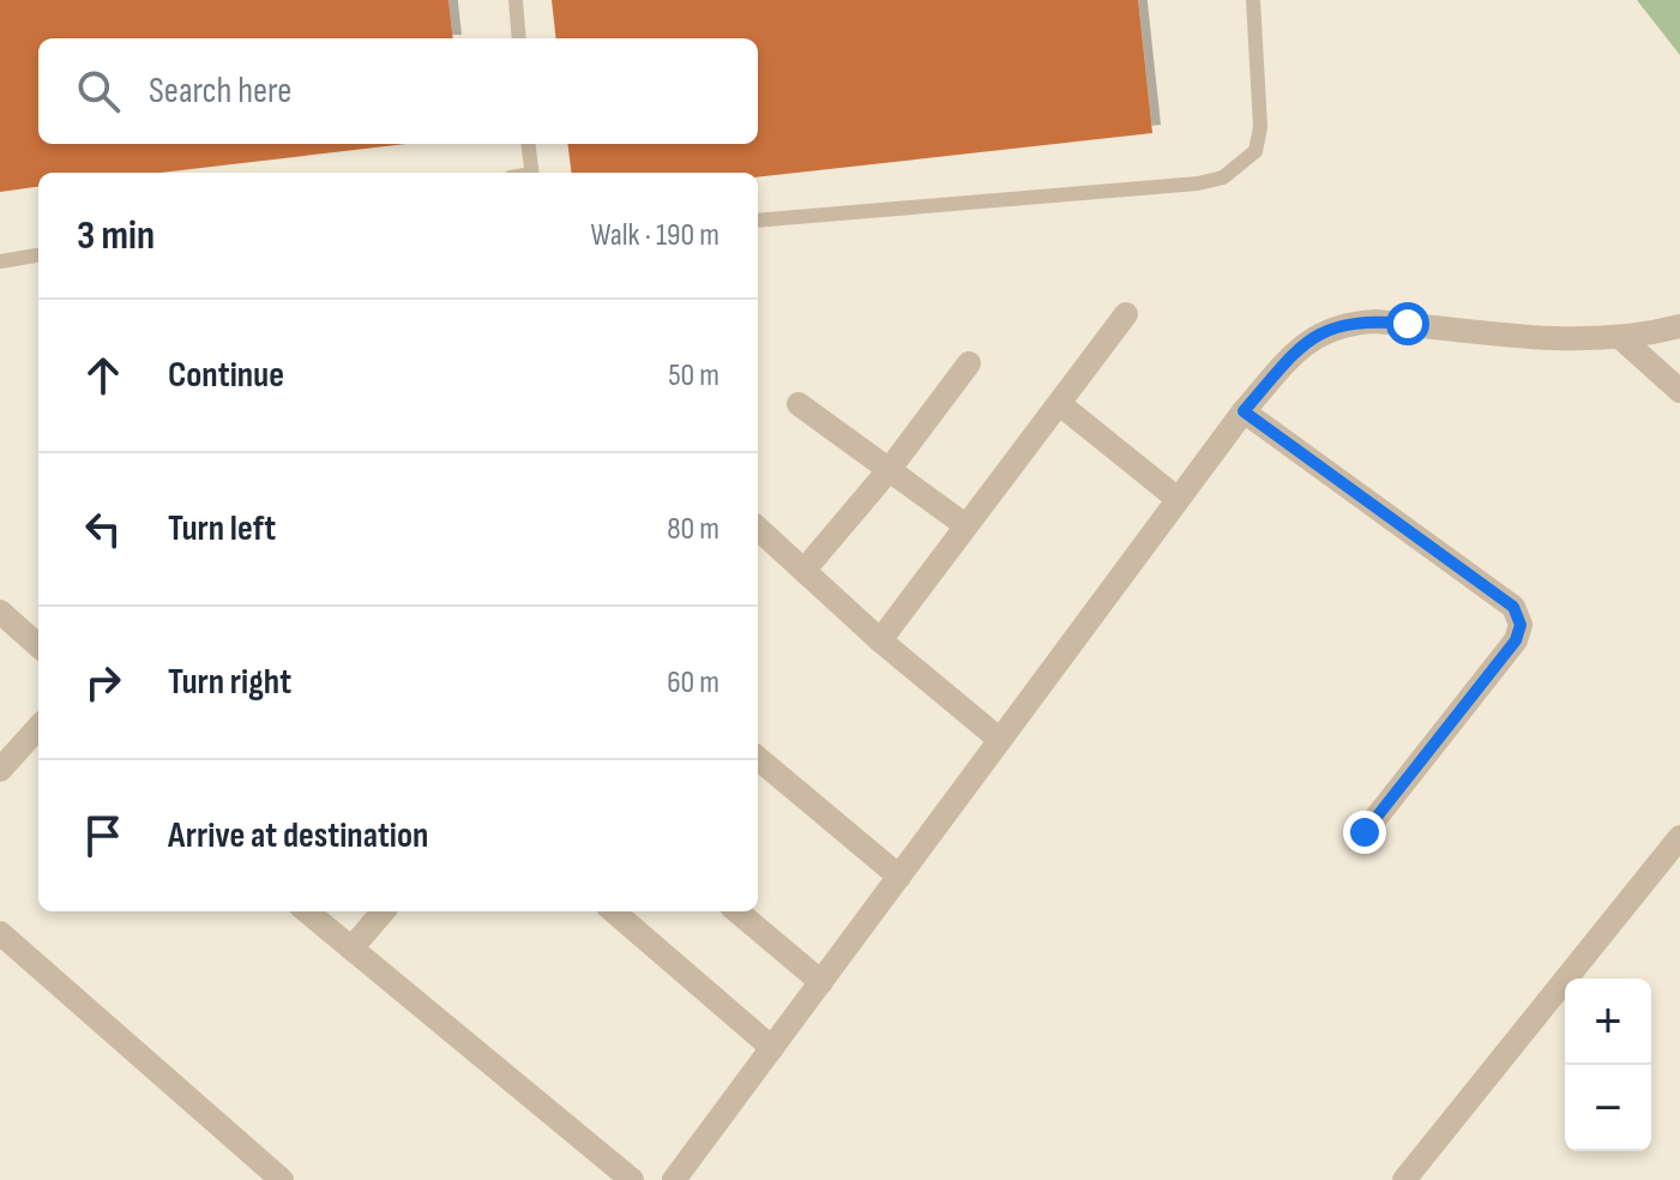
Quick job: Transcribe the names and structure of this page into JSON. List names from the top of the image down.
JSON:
{
  "page": {
    "search": "Search here",
    "heading": ["3 min", "Walk · 190 m"],
    "list": [
      ["Continue", "50 m"],
      ["Turn left", "80 m"],
      ["Turn right", "60 m"],
      "Arrive at destination"
    ],
    "map_buttons": ["+", "−"]
  }
}
